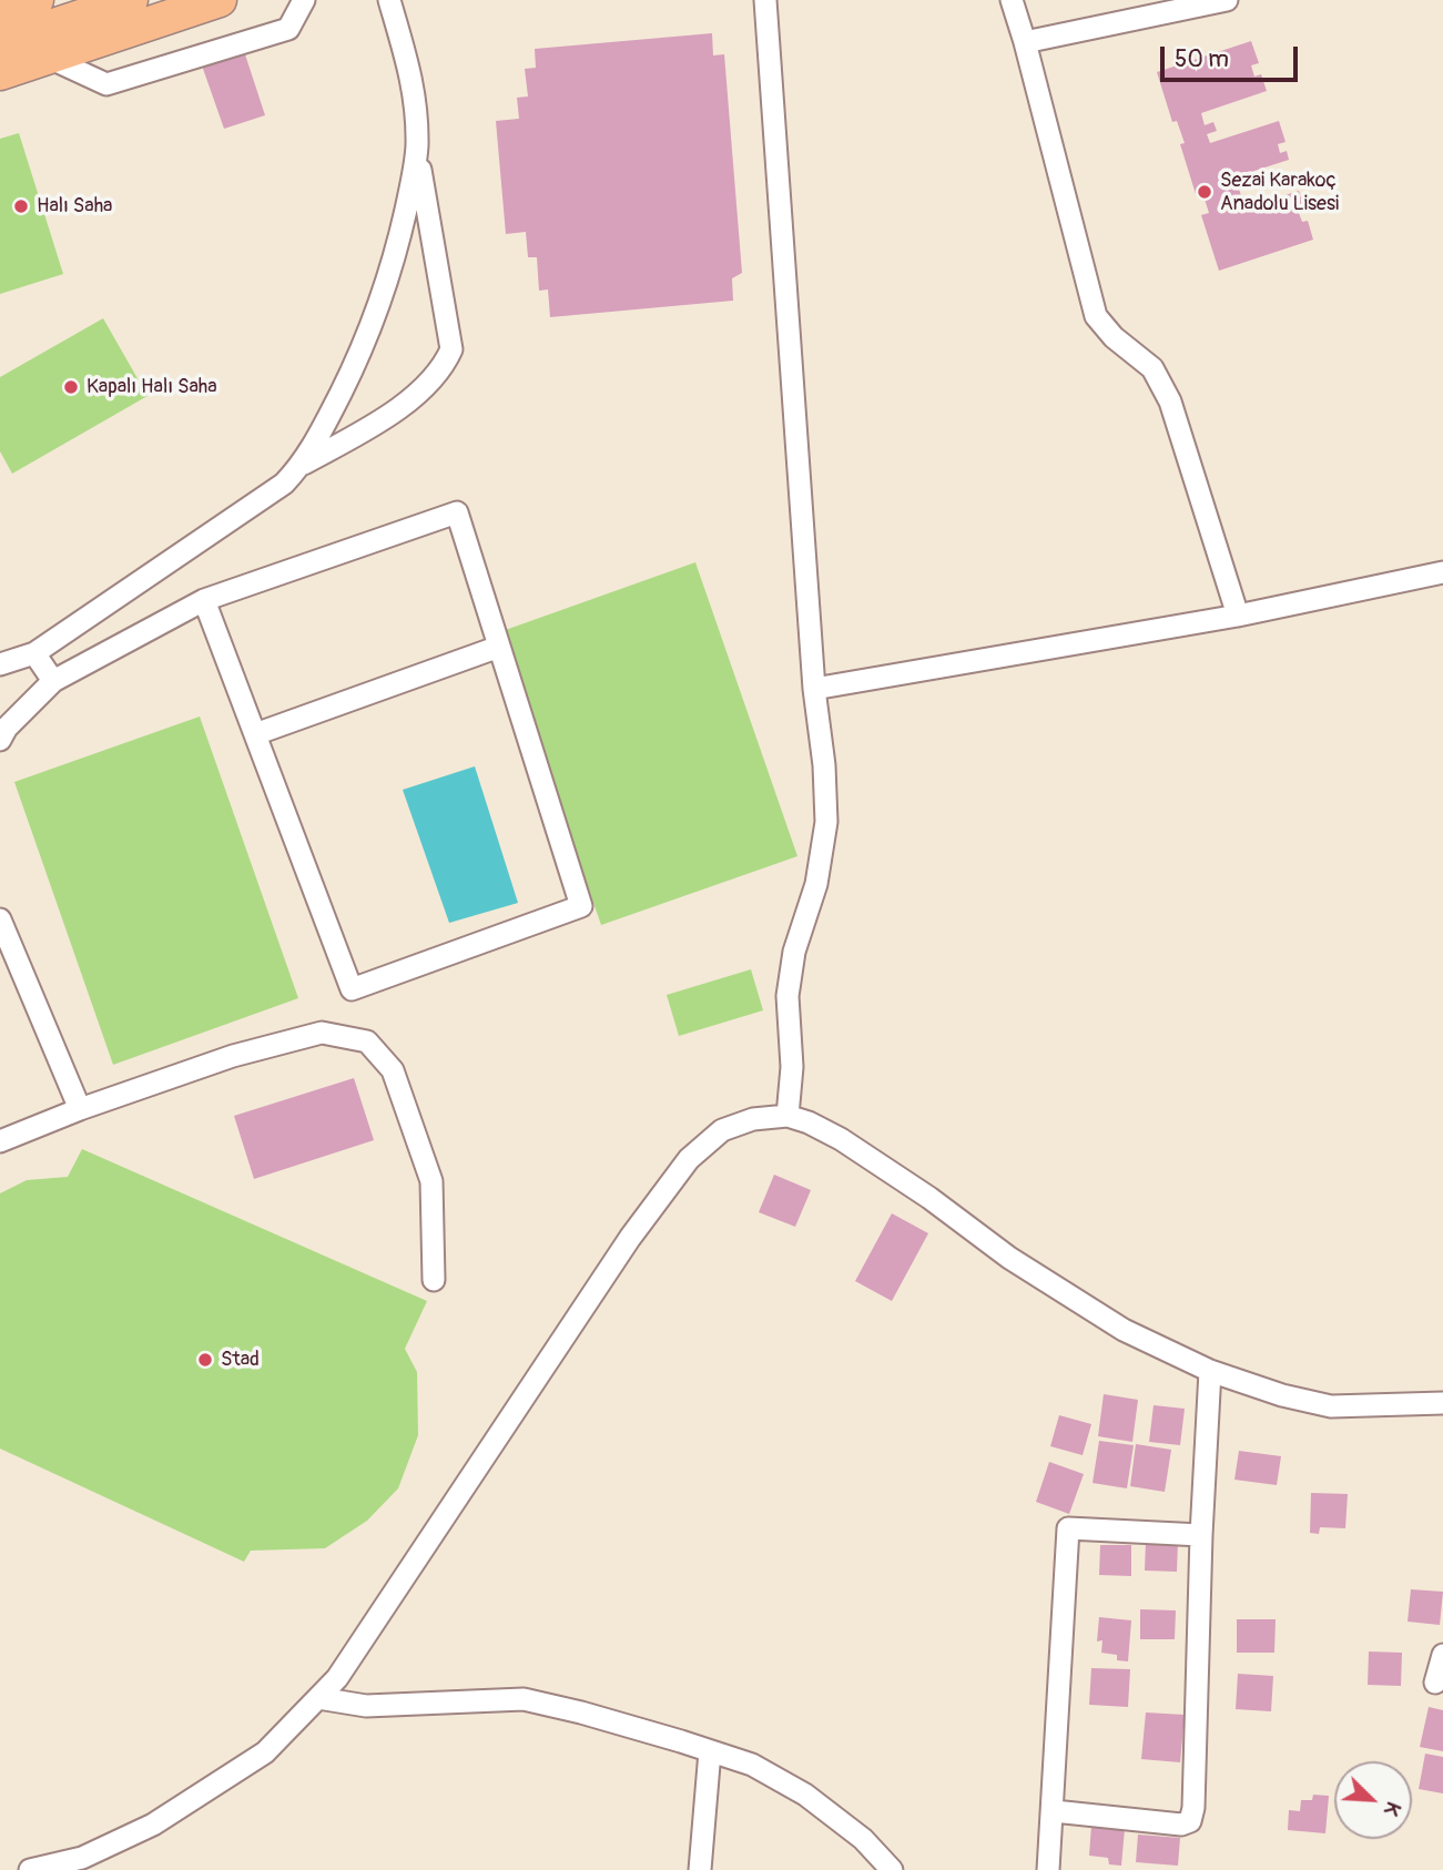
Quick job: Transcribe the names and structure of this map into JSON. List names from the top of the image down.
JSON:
{
  "places": [
    "Sezai Karakoç Anadolu Lisesi",
    "Halı Saha",
    "Kapalı Halı Saha",
    "Stad"
  ],
  "scale_bar": "50 m",
  "north": "bottom right"
}
